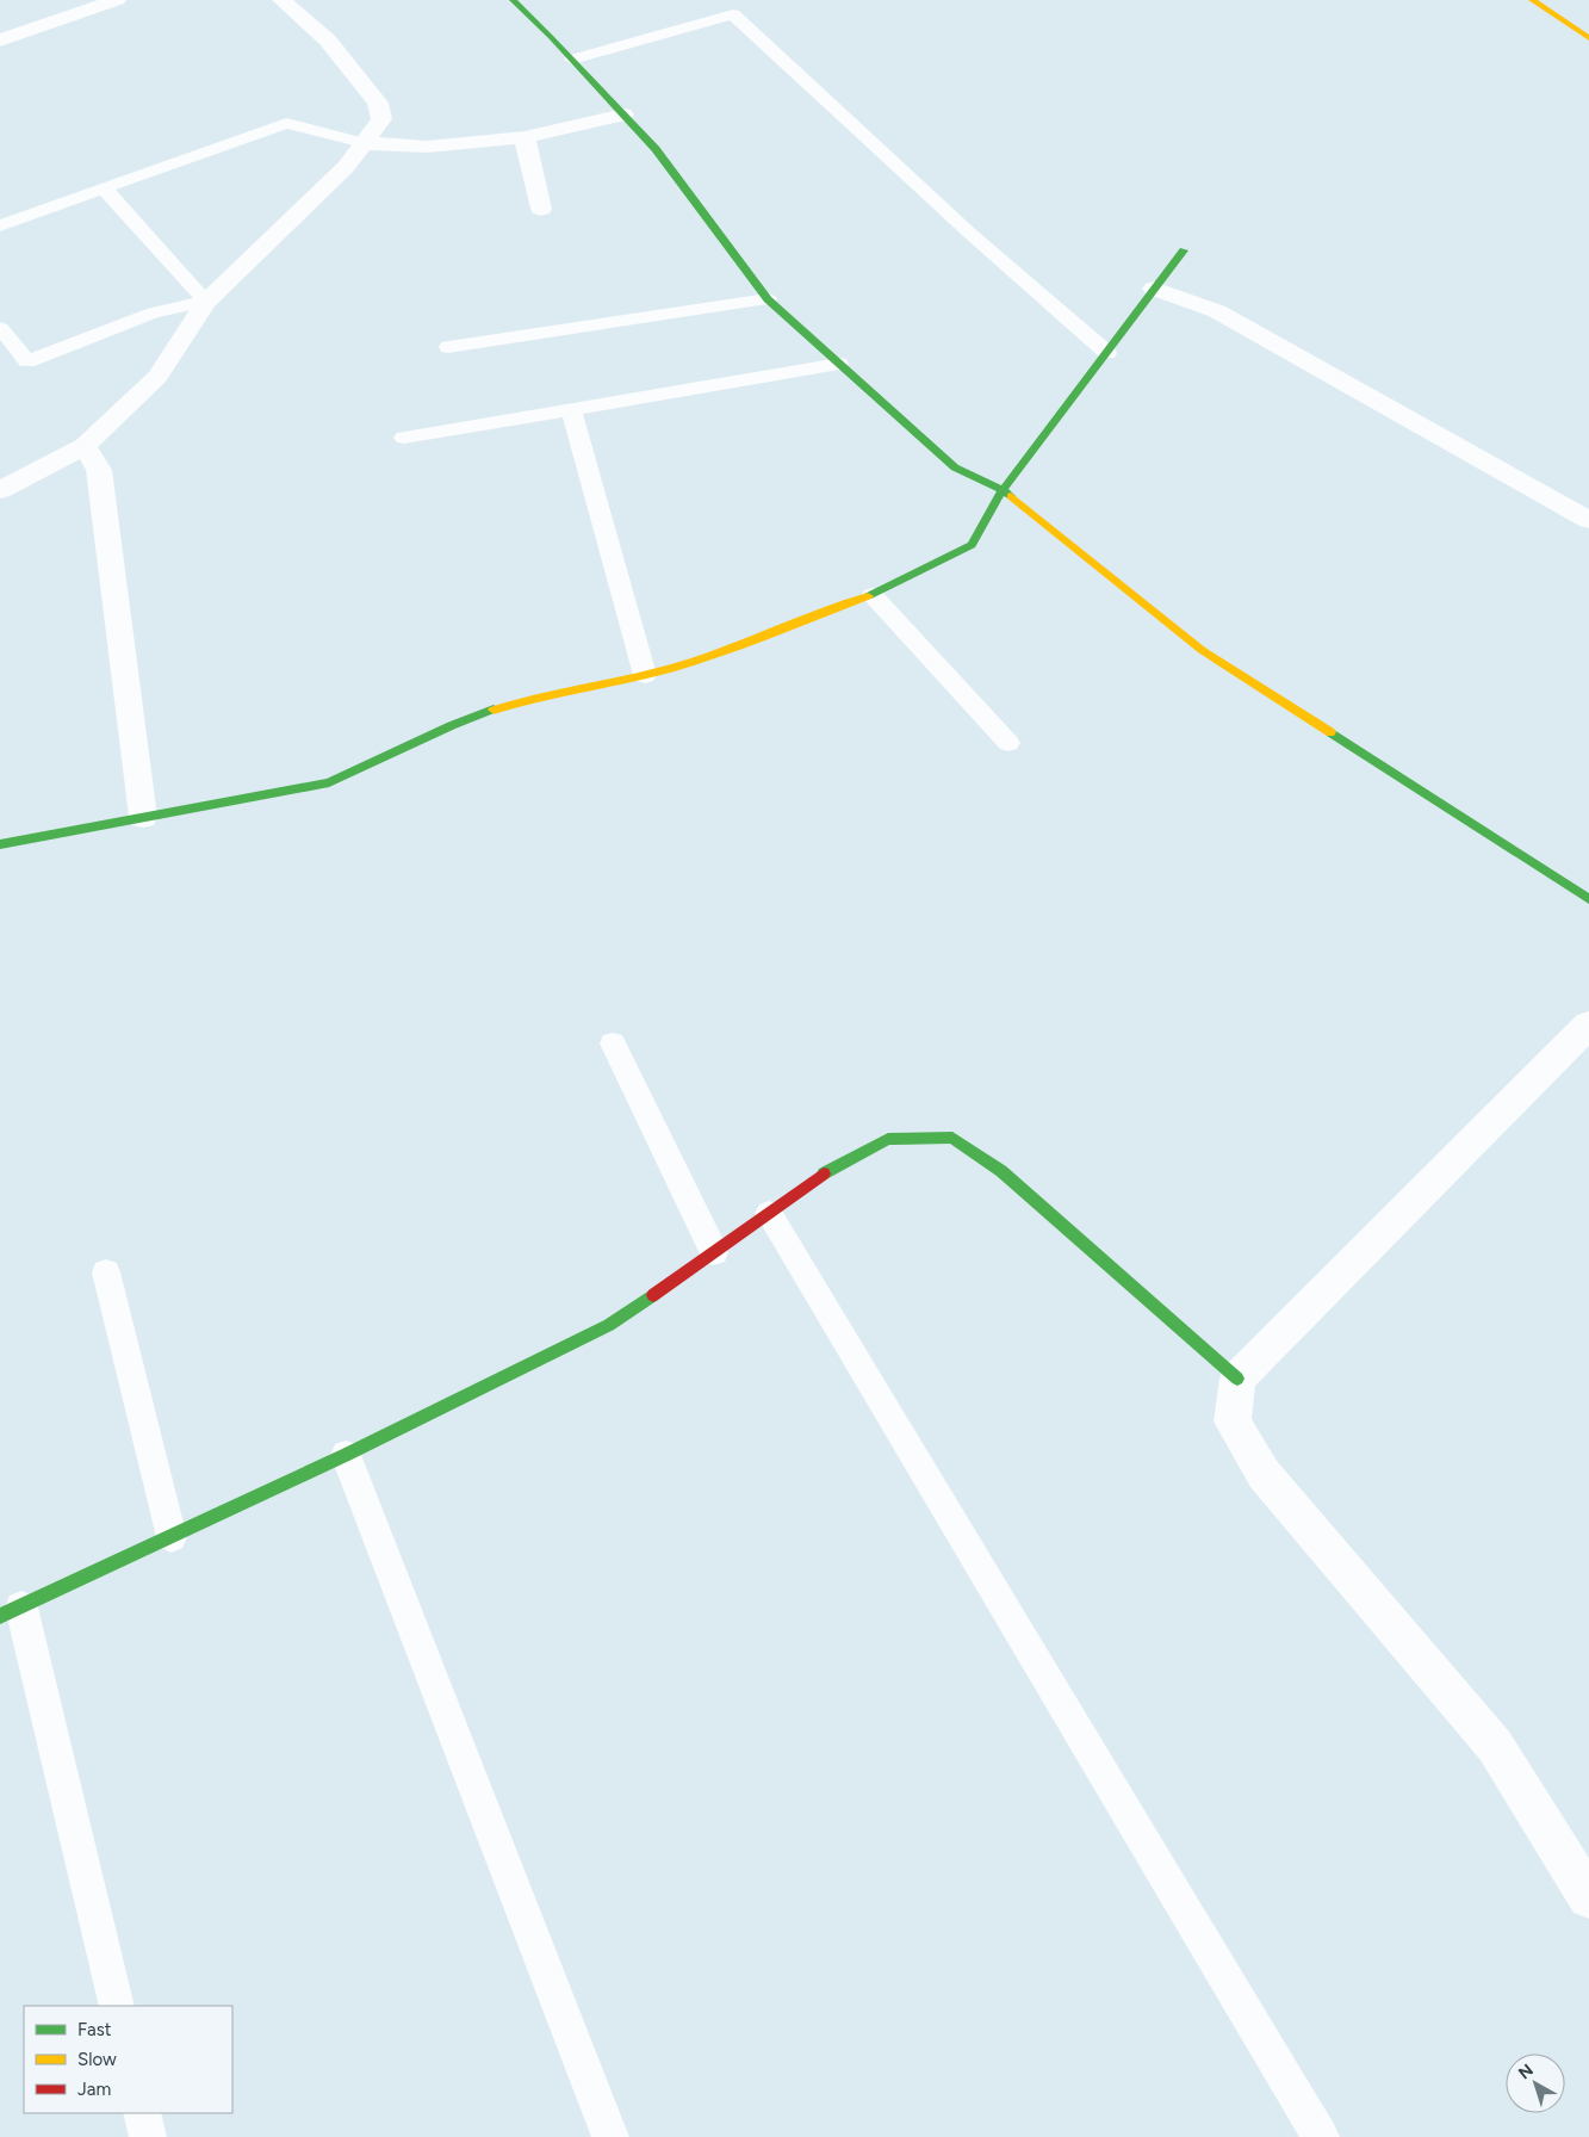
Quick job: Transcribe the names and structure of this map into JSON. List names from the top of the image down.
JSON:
{
  "legend": ["Fast", "Slow", "Jam"],
  "north": "top left"
}
